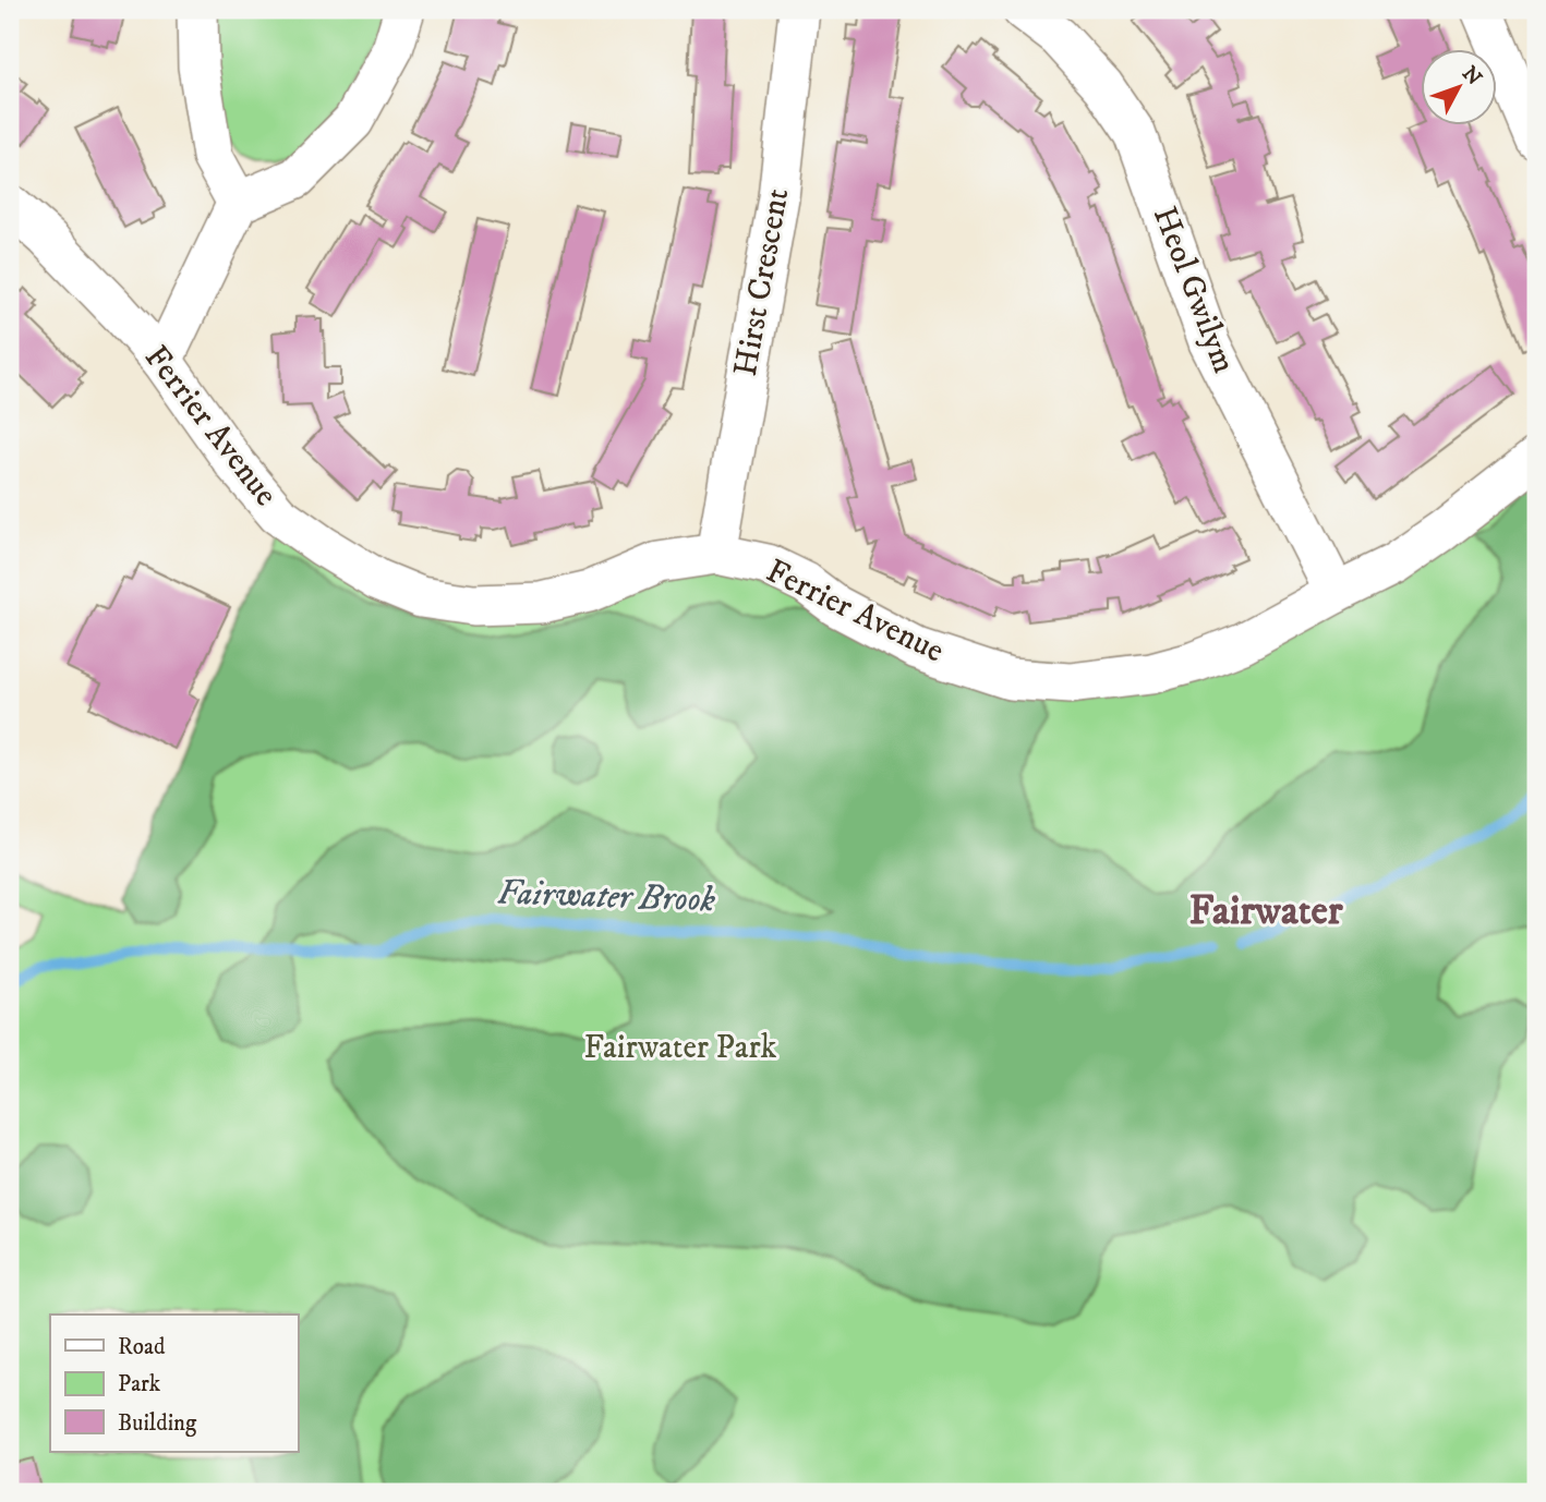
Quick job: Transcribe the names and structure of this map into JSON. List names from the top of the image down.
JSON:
{
  "streets": {
    "street": ["Hirst Crescent", "Heol Gwilym", "Ferrier Avenue"]
  },
  "crossings": [
    ["Hirst Crescent", "Ferrier Avenue"],
    ["Heol Gwilym", "Ferrier Avenue"]
  ],
  "districts": ["Fairwater"],
  "water": ["Fairwater Brook"],
  "parks": ["Fairwater Park"],
  "legend": ["Road", "Park", "Building"],
  "north": "top right"
}
